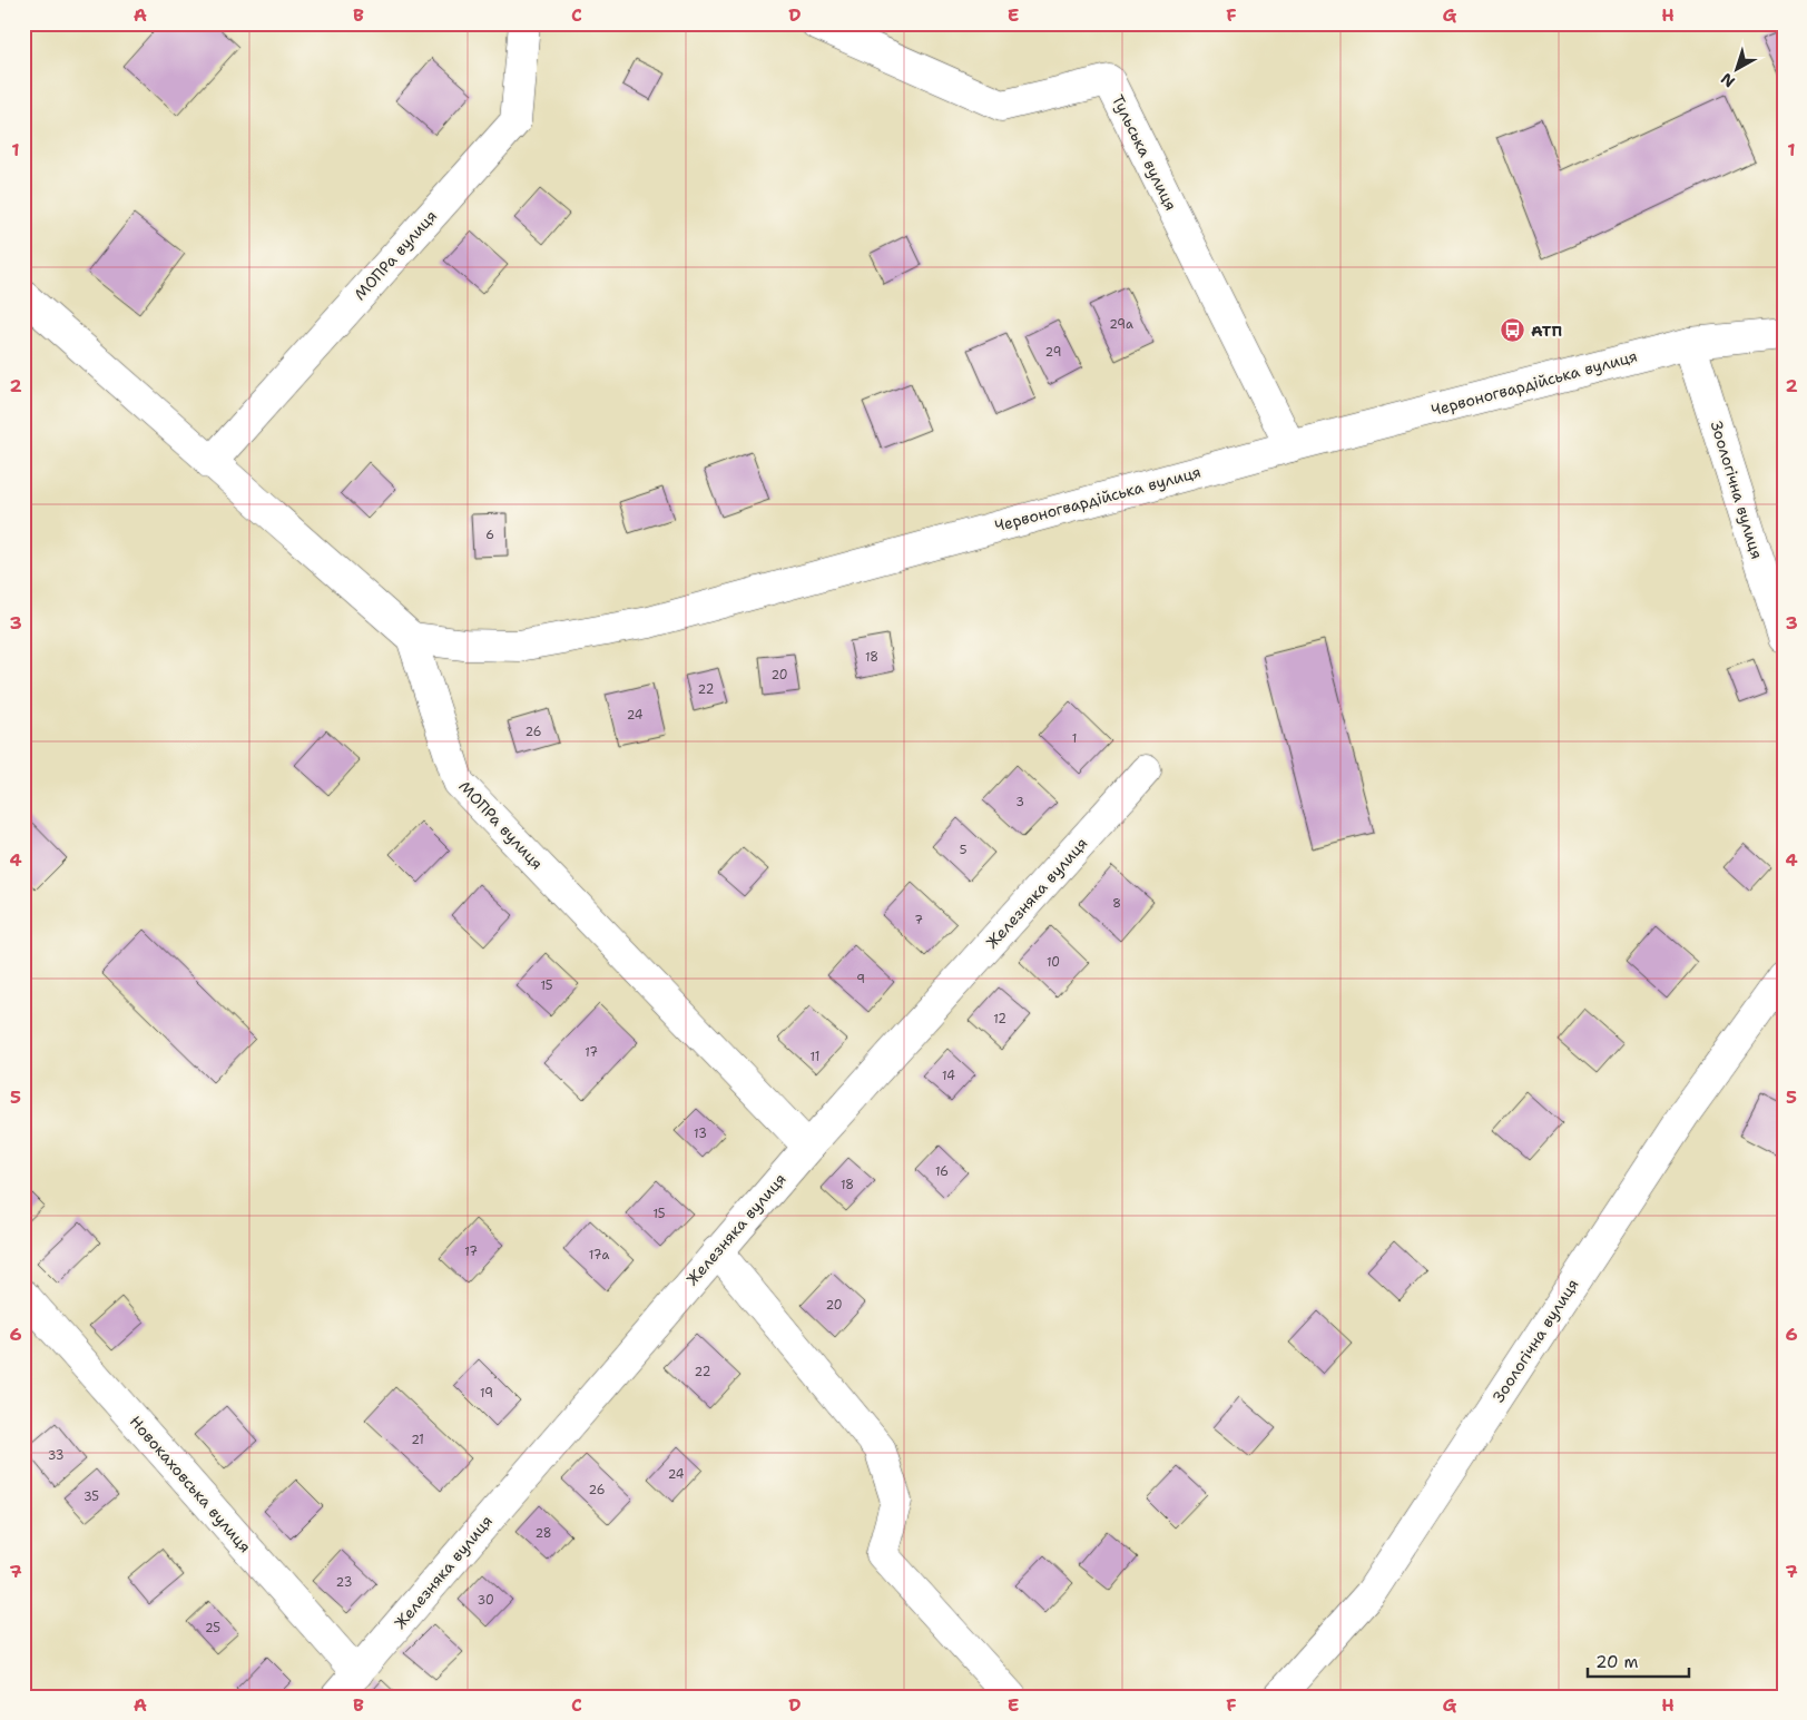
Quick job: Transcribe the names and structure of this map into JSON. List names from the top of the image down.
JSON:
{
  "streets": {
    "street": [
      "Тульська вулиця",
      "МОПРа вулиця",
      "Червоногвардійська вулиця",
      "Зоологічна вулиця",
      "Железняка вулиця",
      "Новокаховська вулиця"
    ]
  },
  "crossings": [
    ["Тульська вулиця", "Червоногвардійська вулиця"],
    ["МОПРа вулиця", "Червоногвардійська вулиця"],
    ["МОПРа вулиця", "Железняка вулиця"],
    ["Червоногвардійська вулиця", "Зоологічна вулиця"],
    ["Железняка вулиця", "Новокаховська вулиця"]
  ],
  "places": {
    "bus stop": ["АТП"]
  },
  "house_numbers": [
    "29а",
    "29",
    "6",
    "18",
    "20",
    "22",
    "24",
    "26",
    "1",
    "3",
    "5",
    "8",
    "7",
    "10",
    "9",
    "15",
    "12",
    "17",
    "11",
    "14",
    "13",
    "16",
    "18",
    "15",
    "17",
    "17а",
    "20",
    "22",
    "19",
    "21",
    "33",
    "24",
    "26",
    "35",
    "28",
    "23",
    "30",
    "25"
  ],
  "scale_bar": "20 m",
  "north": "bottom left",
  "grid": {
    "columns": [
      "A",
      "B",
      "C",
      "D",
      "E",
      "F",
      "G",
      "H"
    ],
    "rows": [
      "1",
      "2",
      "3",
      "4",
      "5",
      "6",
      "7"
    ]
  }
}
